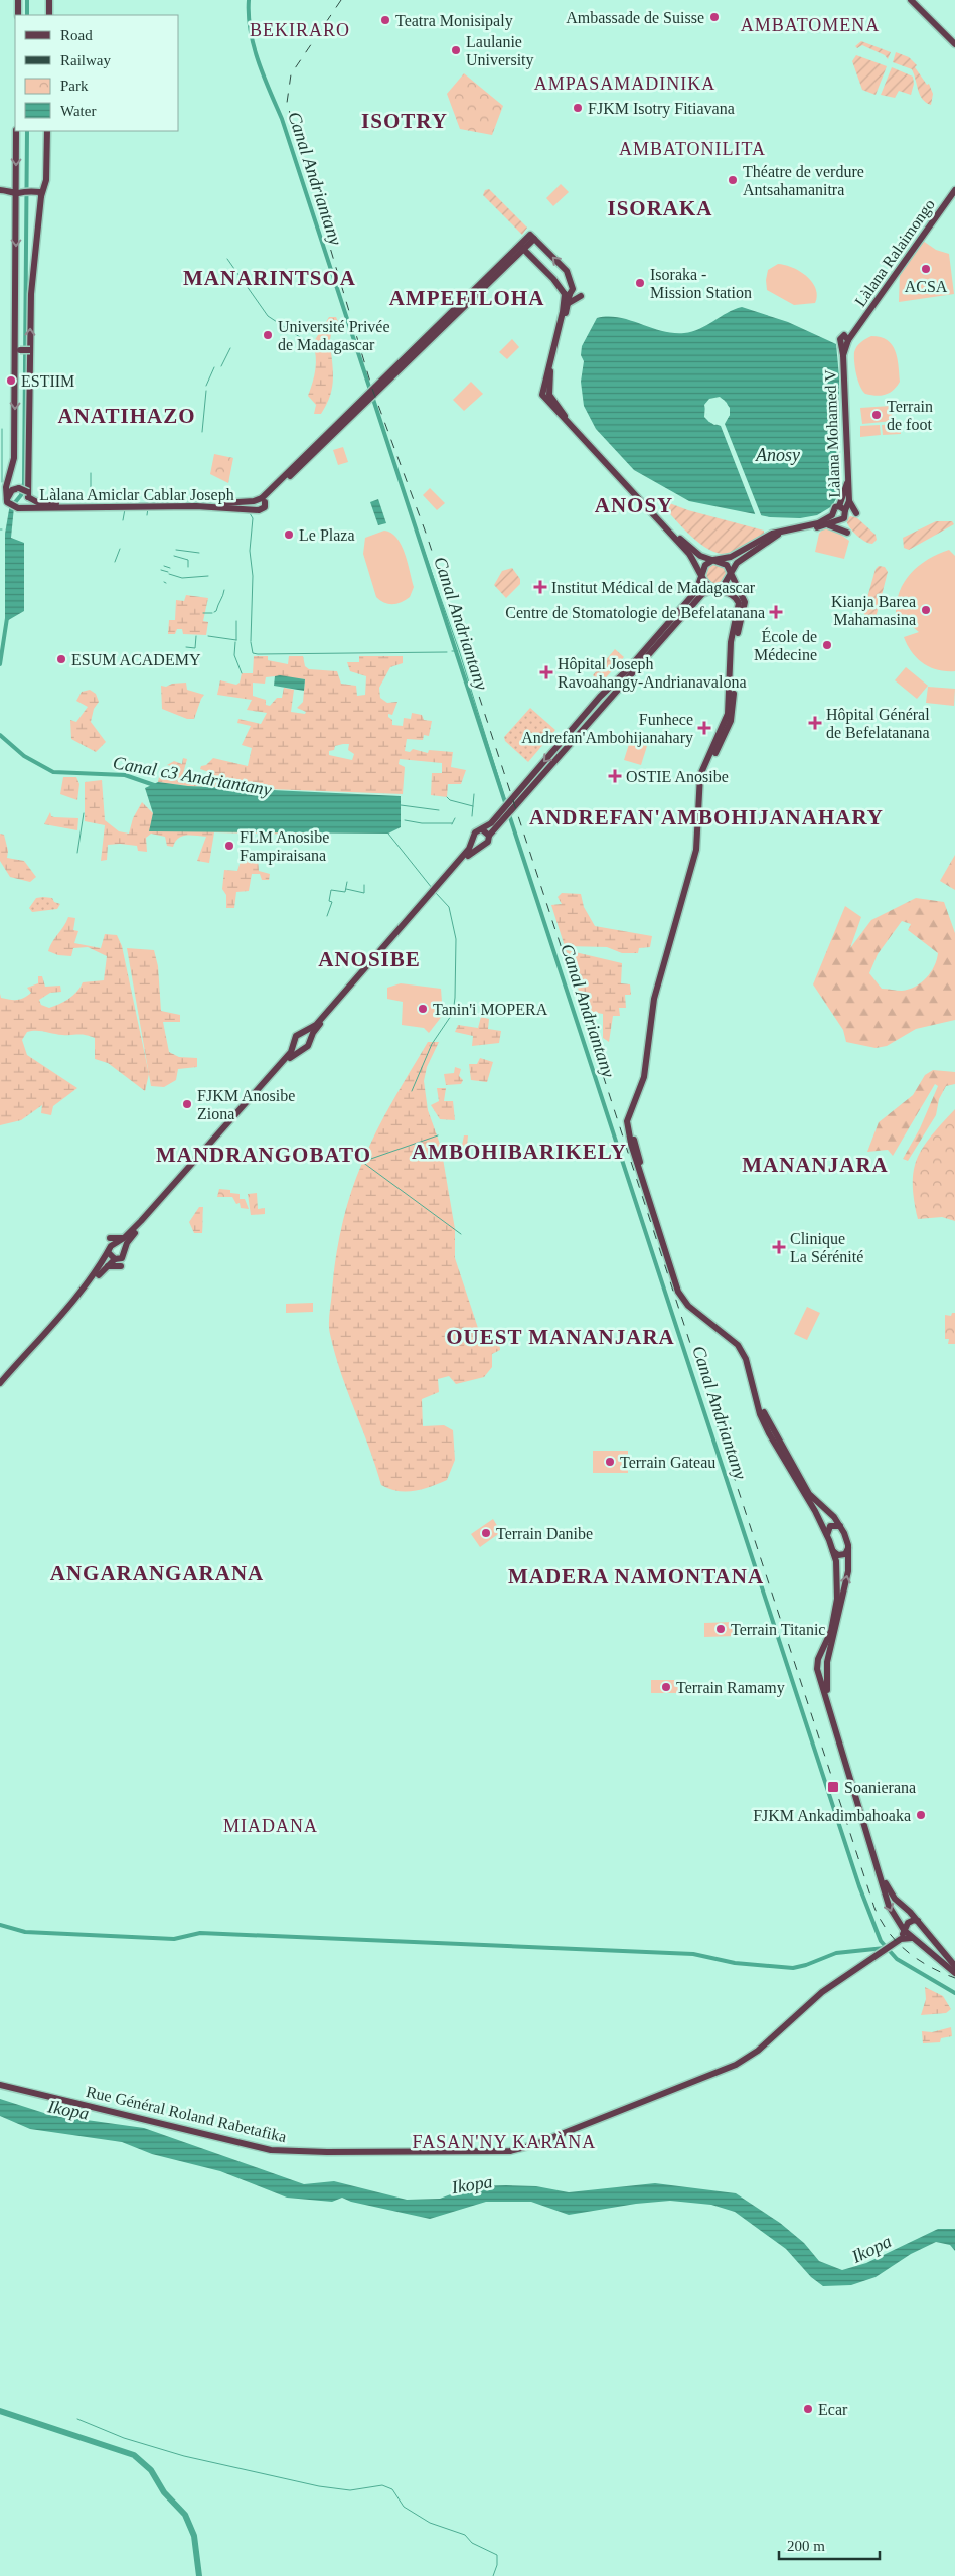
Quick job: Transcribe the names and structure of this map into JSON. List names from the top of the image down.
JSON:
{
  "streets": {
    "main road": [
      "Làlana Ralaimongo",
      "Làlana Mohamed V",
      "Làlana Amiclar Cablar Joseph",
      "Rue Général Roland Rabetafika"
    ]
  },
  "crossings": [
    ["Làlana Ralaimongo", "Làlana Mohamed V"]
  ],
  "districts": [
    "AMBATOMENA",
    "BEKIRARO",
    "AMPASAMADINIKA",
    "ISOTRY",
    "AMBATONILITA",
    "ISORAKA",
    "MANARINTSOA",
    "AMPEFILOHA",
    "ANATIHAZO",
    "ANOSY",
    "ANDREFAN'AMBOHIJANAHARY",
    "ANOSIBE",
    "AMBOHIBARIKELY",
    "MANDRANGOBATO",
    "MANANJARA",
    "OUEST MANANJARA",
    "ANGARANGARANA",
    "MADERA NAMONTANA",
    "MIADANA",
    "FASAN'NY KARÀNA"
  ],
  "water": [
    "Canal Andriantany",
    "Anosy",
    "Canal c3 Andriantany",
    "Ikopa"
  ],
  "places": {
    "other": [
      "Ambassade de Suisse",
      "Teatra Monisipaly",
      "Laulanie University",
      "FJKM Isotry Fitiavana",
      "Théatre de verdure Antsahamanitra",
      "ACSA",
      "Isoraka - Mission Station",
      "Université Privée de Madagascar",
      "ESTIIM",
      "Terrain de foot",
      "Le Plaza",
      "Kianja Barea Mahamasina",
      "École de Médecine",
      "ESUM ACADEMY",
      "FLM Anosibe Fampiraisana",
      "Tanin'i MOPERA",
      "FJKM Anosibe Ziona",
      "Terrain Gateau",
      "Terrain Danibe",
      "Terrain Titanic",
      "Terrain Ramamy",
      "FJKM Ankadimbahoaka",
      "Ecar"
    ],
    "health": [
      "Institut Médical de Madagascar",
      "Centre de Stomatologie de Befelatanana",
      "Hôpital Joseph Ravoahangy-Andrianavalona",
      "Hôpital Général de Befelatanana",
      "Funhece Andrefan'Ambohijanahary",
      "OSTIE Anosibe",
      "Clinique La Sérénité"
    ],
    "transit": ["Soanierana"]
  },
  "legend": [
    "Road",
    "Railway",
    "Park",
    "Water"
  ],
  "scale_bar": "200 m"
}
